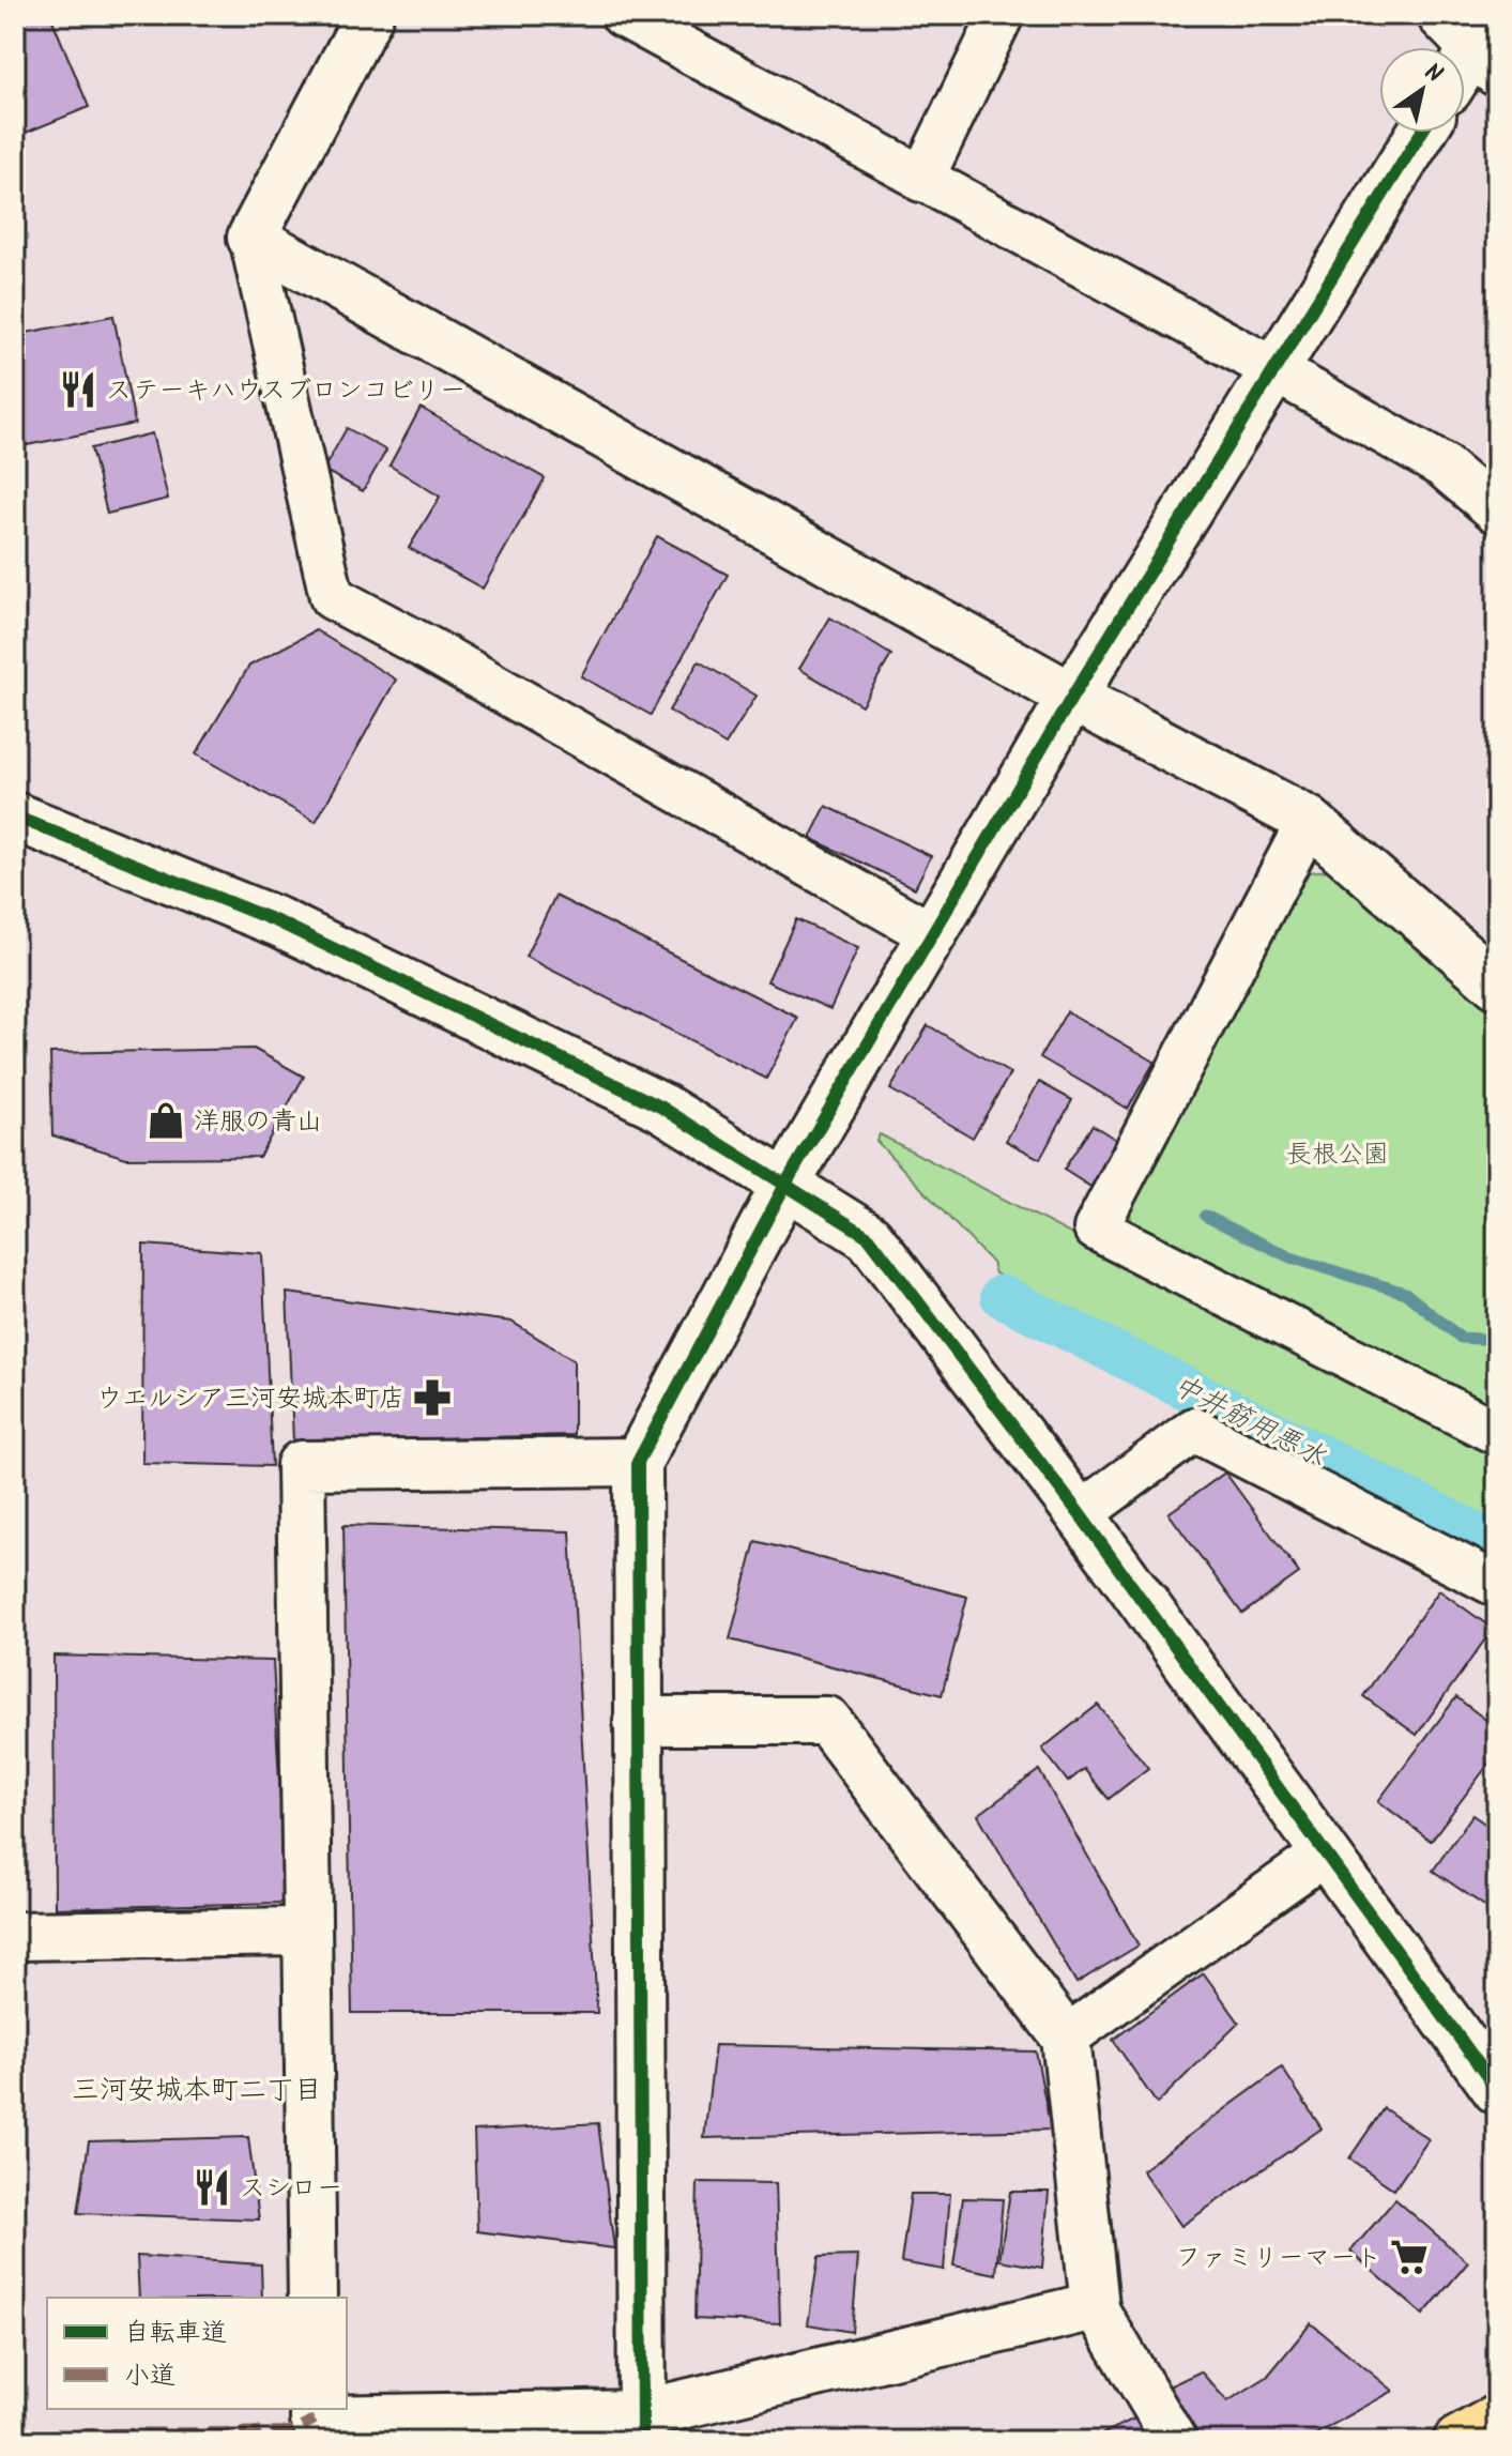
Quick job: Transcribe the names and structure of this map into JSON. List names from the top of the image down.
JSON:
{
  "districts": ["三河安城本町二丁目"],
  "water": ["中井筋用悪水"],
  "parks": ["長根公園"],
  "places": {
    "restaurant": ["ステーキハウスブロンコビリー", "スシロー"],
    "shop": ["洋服の青山"],
    "pharmacy": ["ウエルシア三河安城本町店"],
    "supermarket": ["ファミリーマート"]
  },
  "legend": ["自転車道", "小道"],
  "north": "top right"
}
